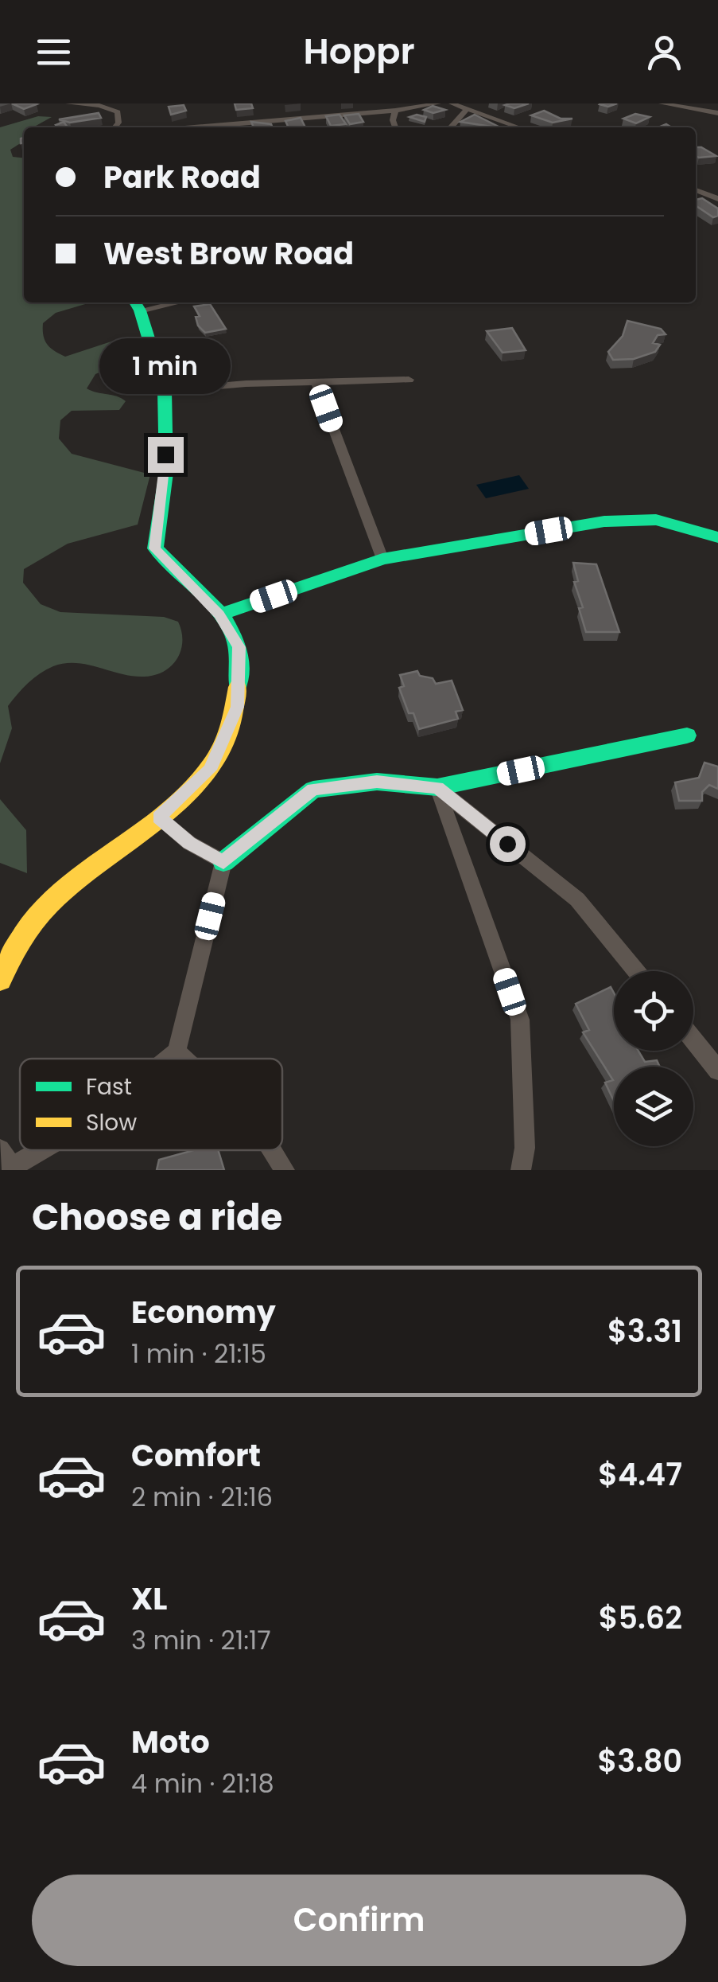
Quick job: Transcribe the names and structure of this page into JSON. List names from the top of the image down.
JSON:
{
  "legend": ["Fast", "Slow"],
  "page": {
    "header": "Hoppr",
    "banner": ["Park Road", "West Brow Road"],
    "bubble": "1 min",
    "heading": "Choose a ride",
    "list": [
      {
        "name": "Economy",
        "note": "1 min · 21:15",
        "value": "$3.31"
      },
      {
        "name": "Comfort",
        "note": "2 min · 21:16",
        "value": "$4.47"
      },
      {
        "name": "XL",
        "note": "3 min · 21:17",
        "value": "$5.62"
      },
      {
        "name": "Moto",
        "note": "4 min · 21:18",
        "value": "$3.80"
      }
    ],
    "buttons": "Confirm"
  }
}
